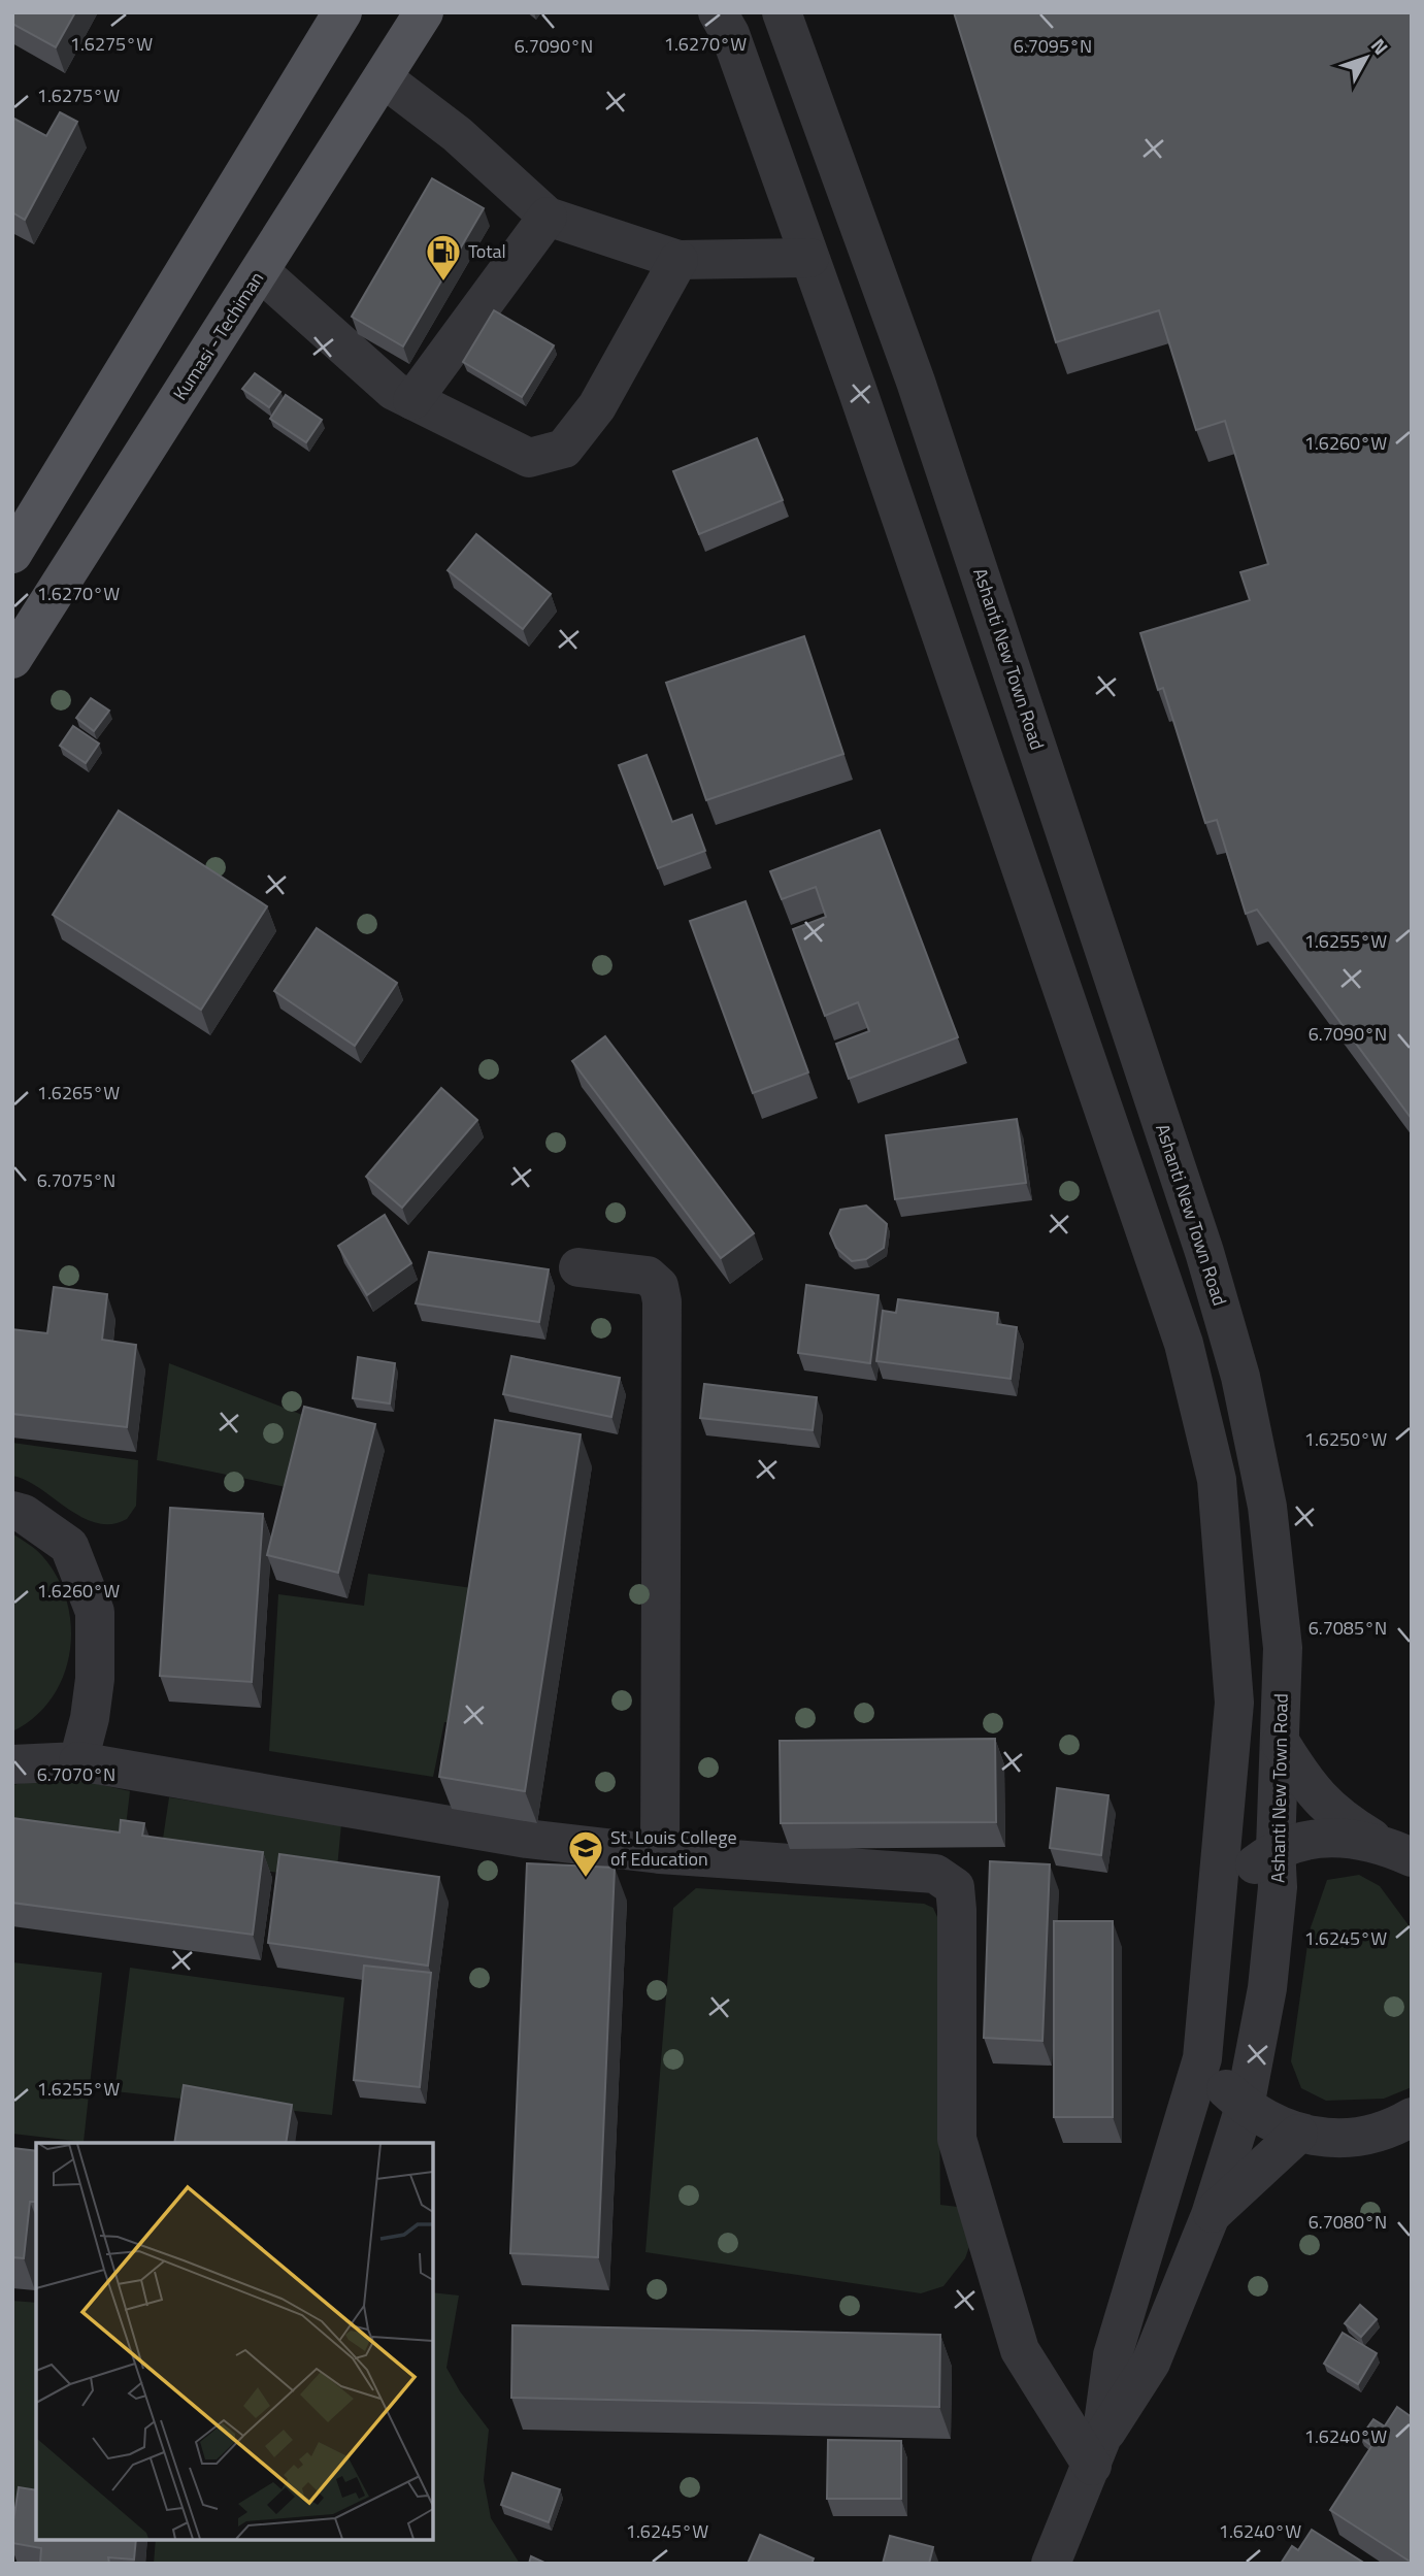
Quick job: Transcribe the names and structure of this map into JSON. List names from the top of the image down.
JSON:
{
  "streets": {
    "main road": ["Kumasi - Techiman"],
    "street": ["Ashanti New Town Road"]
  },
  "places": {
    "fuel station": ["Total"],
    "school or university": ["St. Louis College of Education"]
  },
  "north": "top right",
  "coordinates": [
    "1.6270°W",
    "1.6275°W",
    "6.7090°N",
    "6.7095°N",
    "1.6260°W",
    "1.6255°W",
    "1.6265°W",
    "6.7075°N",
    "1.6250°W",
    "6.7085°N",
    "6.7070°N",
    "1.6245°W",
    "6.7080°N",
    "1.6240°W"
  ]
}
